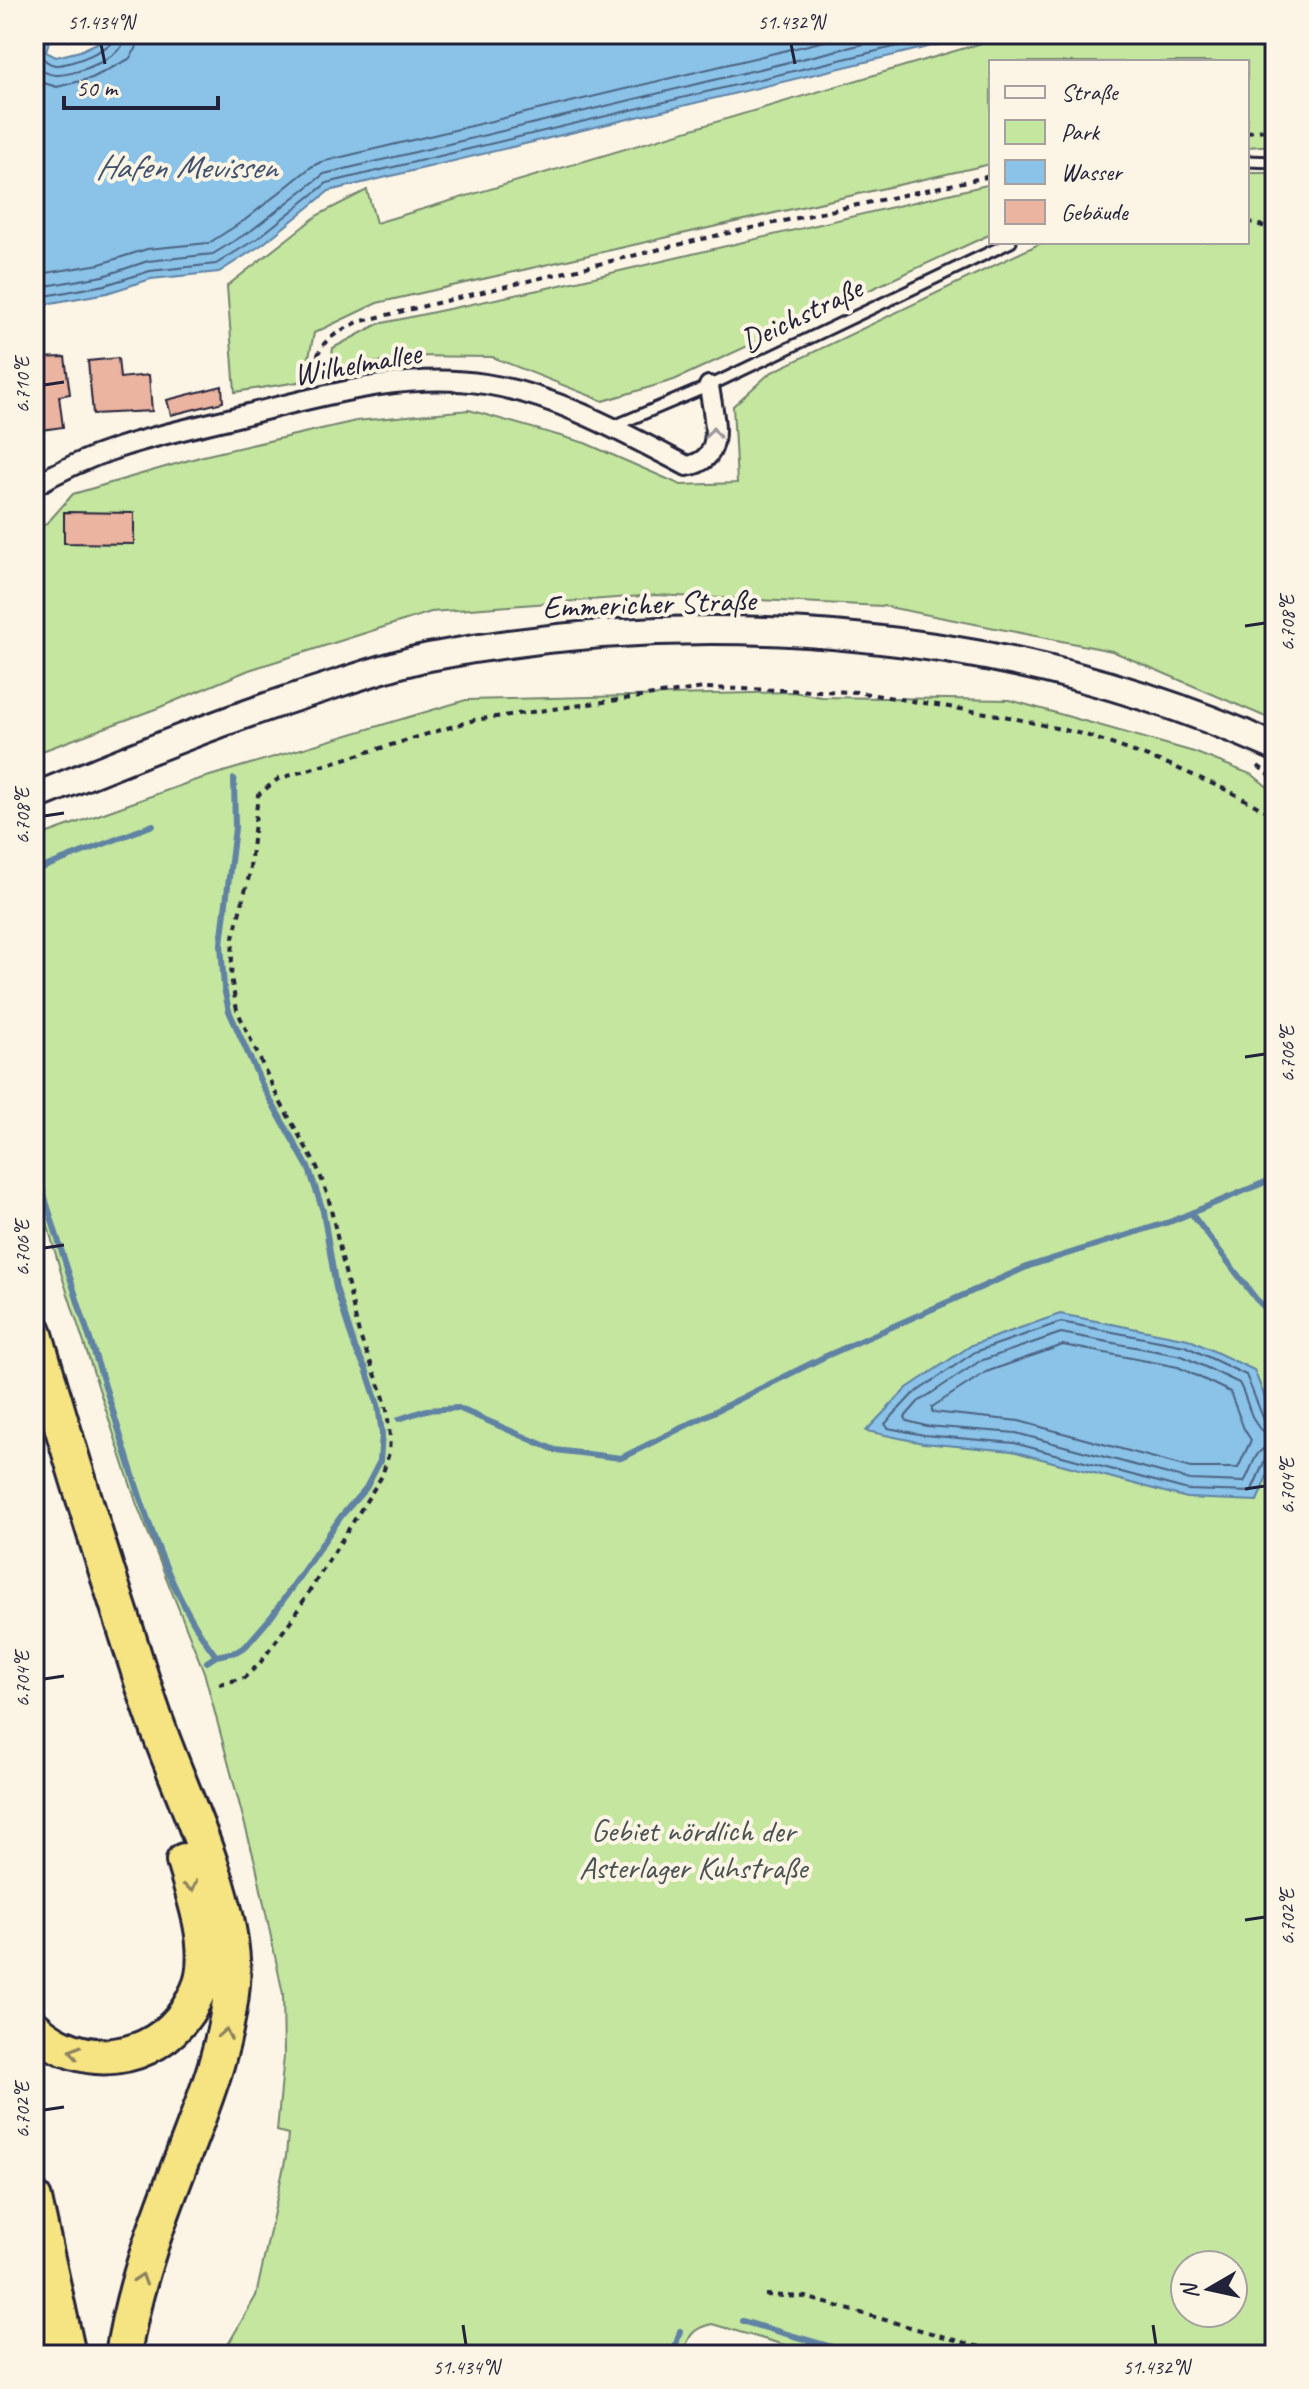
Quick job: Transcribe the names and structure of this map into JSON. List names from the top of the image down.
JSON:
{
  "streets": {
    "main road": ["Emmericher Straße"],
    "street": ["Wilhelmallee"],
    "lane": ["Deichstraße"]
  },
  "crossings": [
    ["Deichstraße", "Wilhelmallee"]
  ],
  "water": ["Hafen Mevissen"],
  "parks": ["Gebiet nördlich der Asterlager Kuhstraße"],
  "legend": [
    "Straße",
    "Park",
    "Wasser",
    "Gebäude"
  ],
  "scale_bar": "50 m",
  "north": "left",
  "coordinates": [
    "51.434°N",
    "51.432°N",
    "6.710°E",
    "6.708°E",
    "6.706°E",
    "6.704°E",
    "6.702°E"
  ]
}
